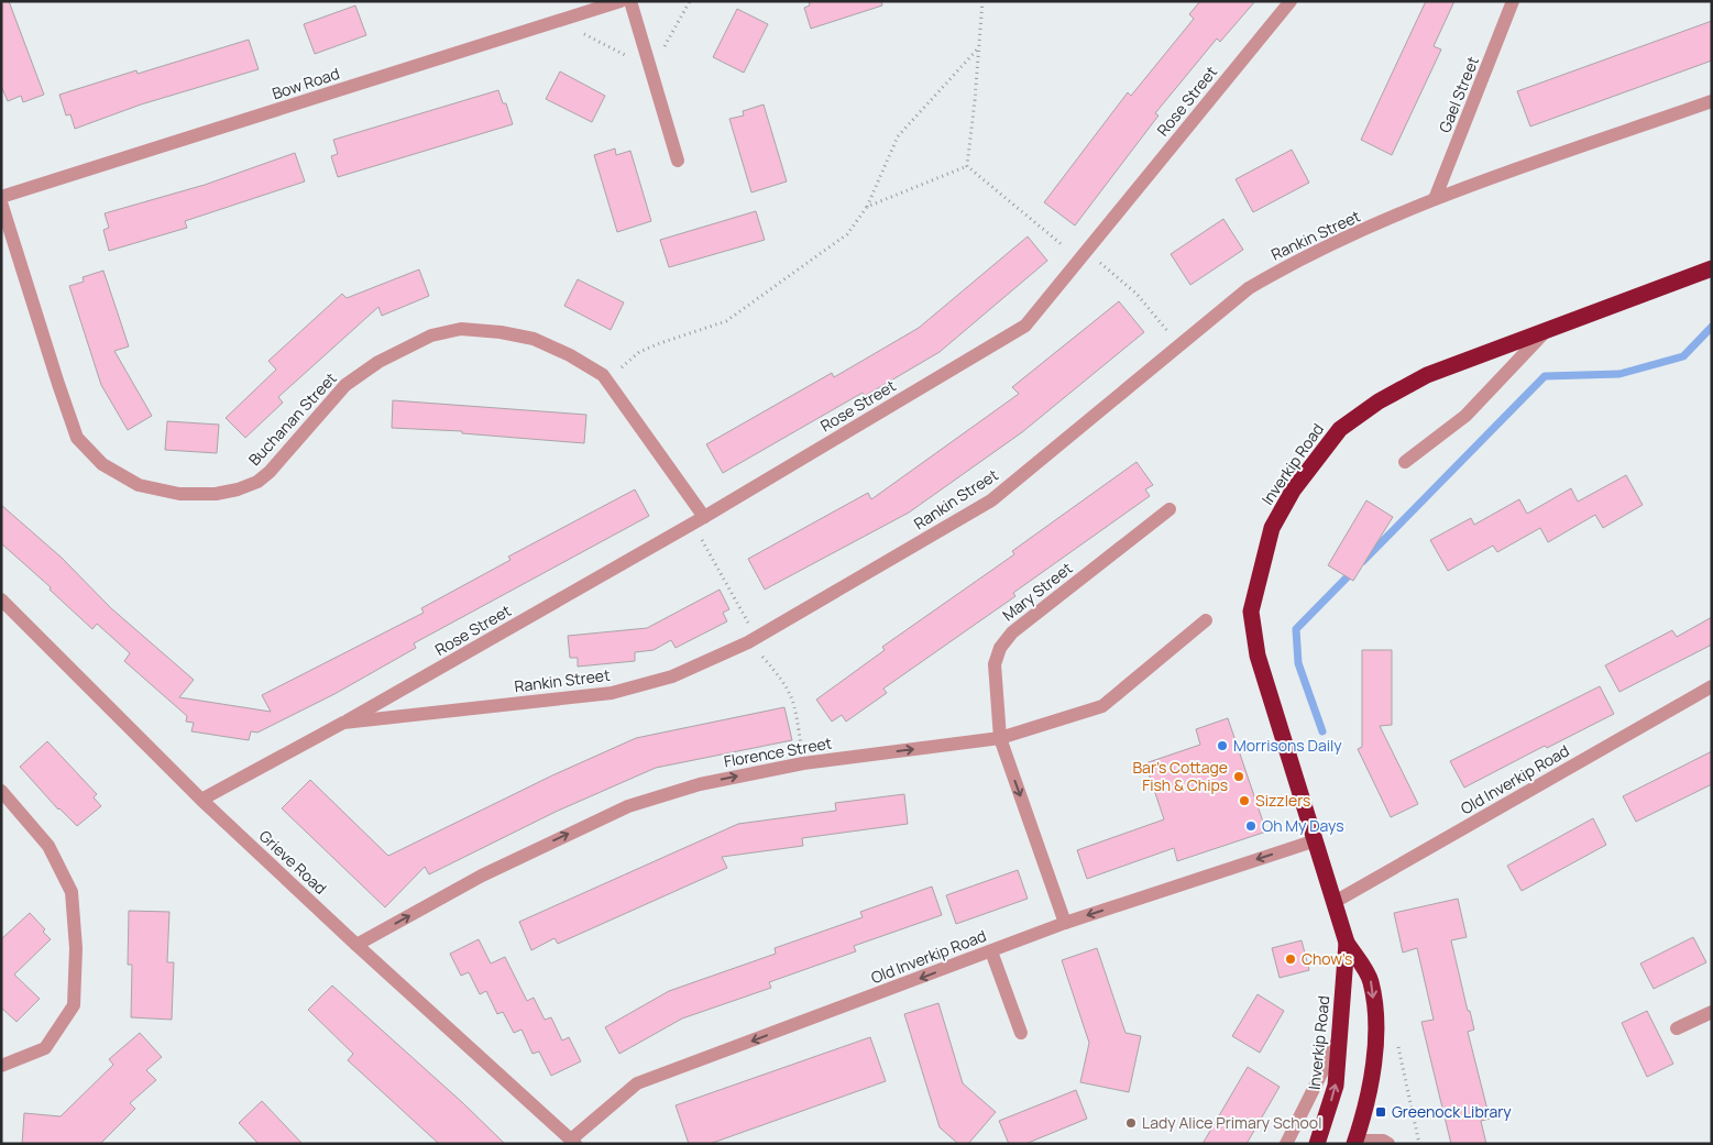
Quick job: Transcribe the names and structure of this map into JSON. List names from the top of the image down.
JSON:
{
  "streets": {
    "highway": ["Inverkip Road"],
    "street": [
      "Bow Road",
      "Gael Street",
      "Rose Street",
      "Rankin Street",
      "Buchanan Street",
      "Mary Street",
      "Florence Street",
      "Old Inverkip Road",
      "Grieve Road"
    ]
  },
  "crossings": [
    ["Gael Street", "Rankin Street"],
    ["Rose Street", "Rankin Street"],
    ["Rose Street", "Buchanan Street"],
    ["Rankin Street", "Grieve Road"],
    ["Inverkip Road", "Old Inverkip Road"],
    ["Mary Street", "Florence Street"],
    ["Mary Street", "Old Inverkip Road"],
    ["Florence Street", "Grieve Road"],
    ["Old Inverkip Road", "Grieve Road"]
  ],
  "one_way": ["Mary Street", "Florence Street", "Old Inverkip Road"],
  "places": {
    "other": [
      "Morrisons Daily",
      "Bar's Cottage Fish & Chips",
      "Sizzlers",
      "Oh My Days",
      "Chow's",
      "Lady Alice Primary School"
    ],
    "transit": ["Greenock Library"]
  }
}
